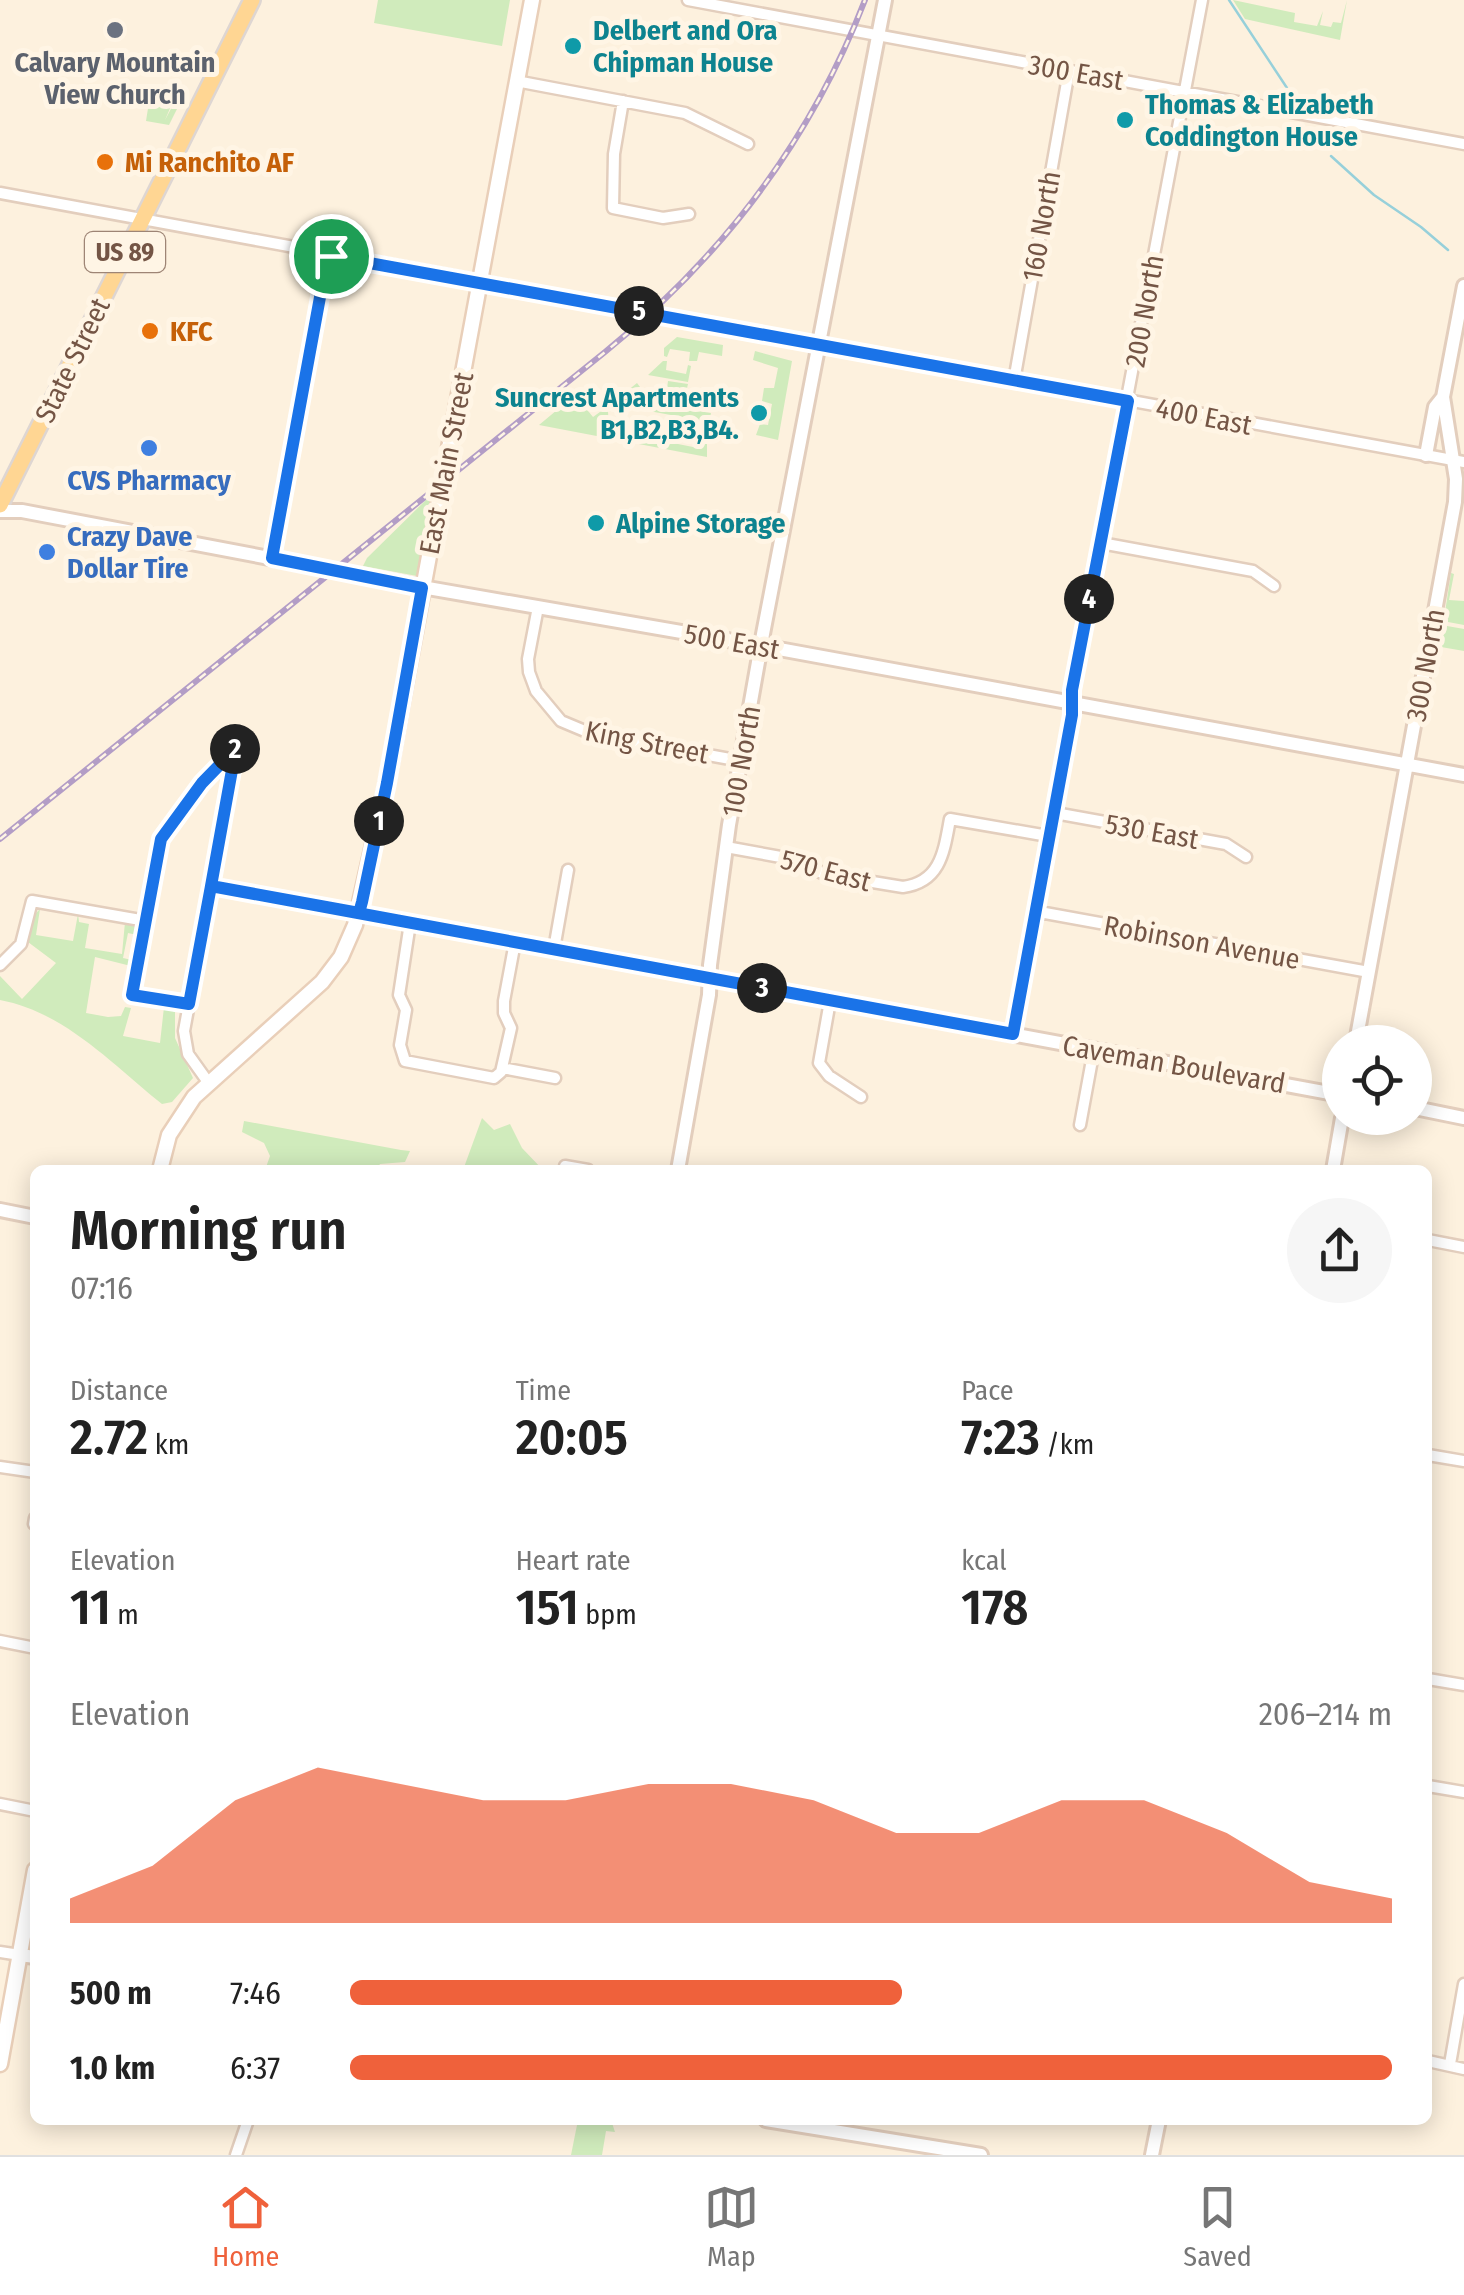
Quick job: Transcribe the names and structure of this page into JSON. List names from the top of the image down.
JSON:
{
  "streets": {
    "main road": ["US 89", "State Street", "East Main Street"],
    "street": [
      "300 East",
      "160 North",
      "200 North",
      "400 East",
      "500 East",
      "300 North",
      "King Street",
      "100 North",
      "530 East",
      "570 East",
      "Robinson Avenue",
      "Caveman Boulevard"
    ]
  },
  "crossings": [
    ["300 East", "160 North"],
    ["300 East", "200 North"],
    ["300 East", "100 North"],
    ["160 North", "400 East"],
    ["200 North", "400 East"],
    ["200 North", "500 East"],
    ["200 North", "530 East"],
    ["200 North", "570 East"],
    ["200 North", "Robinson Avenue"],
    ["200 North", "Caveman Boulevard"],
    ["State Street", "400 East"],
    ["State Street", "500 East"],
    ["400 East", "East Main Street"],
    ["400 East", "300 North"],
    ["400 East", "100 North"],
    ["East Main Street", "500 East"],
    ["East Main Street", "Caveman Boulevard"],
    ["500 East", "300 North"],
    ["500 East", "King Street"],
    ["500 East", "100 North"],
    ["300 North", "Robinson Avenue"],
    ["King Street", "100 North"],
    ["100 North", "570 East"],
    ["100 North", "Caveman Boulevard"]
  ],
  "places": [
    "Calvary Mountain View Church",
    "Delbert and Ora Chipman House",
    "Thomas & Elizabeth Coddington House",
    "Mi Ranchito AF",
    "KFC",
    "Suncrest Apartments B1,B2,B3,B4.",
    "CVS Pharmacy",
    "Alpine Storage",
    "Crazy Dave Dollar Tire"
  ],
  "page": {
    "pins": [
      "5",
      "4",
      "2",
      "1",
      "3"
    ],
    "heading": ["Morning run", "07:16"],
    "stats": [
      ["Distance", "2.72 km"],
      ["Time", "20:05"],
      ["Pace", "7:23 /km"],
      ["Elevation", "11 m"],
      ["Heart rate", "151 bpm"],
      ["kcal", "178"]
    ],
    "chart": ["Elevation", "206–214 m"],
    "list": [
      {
        "name": "500 m",
        "note": "7:46"
      },
      {
        "name": "1.0 km",
        "note": "6:37"
      }
    ],
    "tabs": ["Home", "Map", "Saved"]
  }
}
